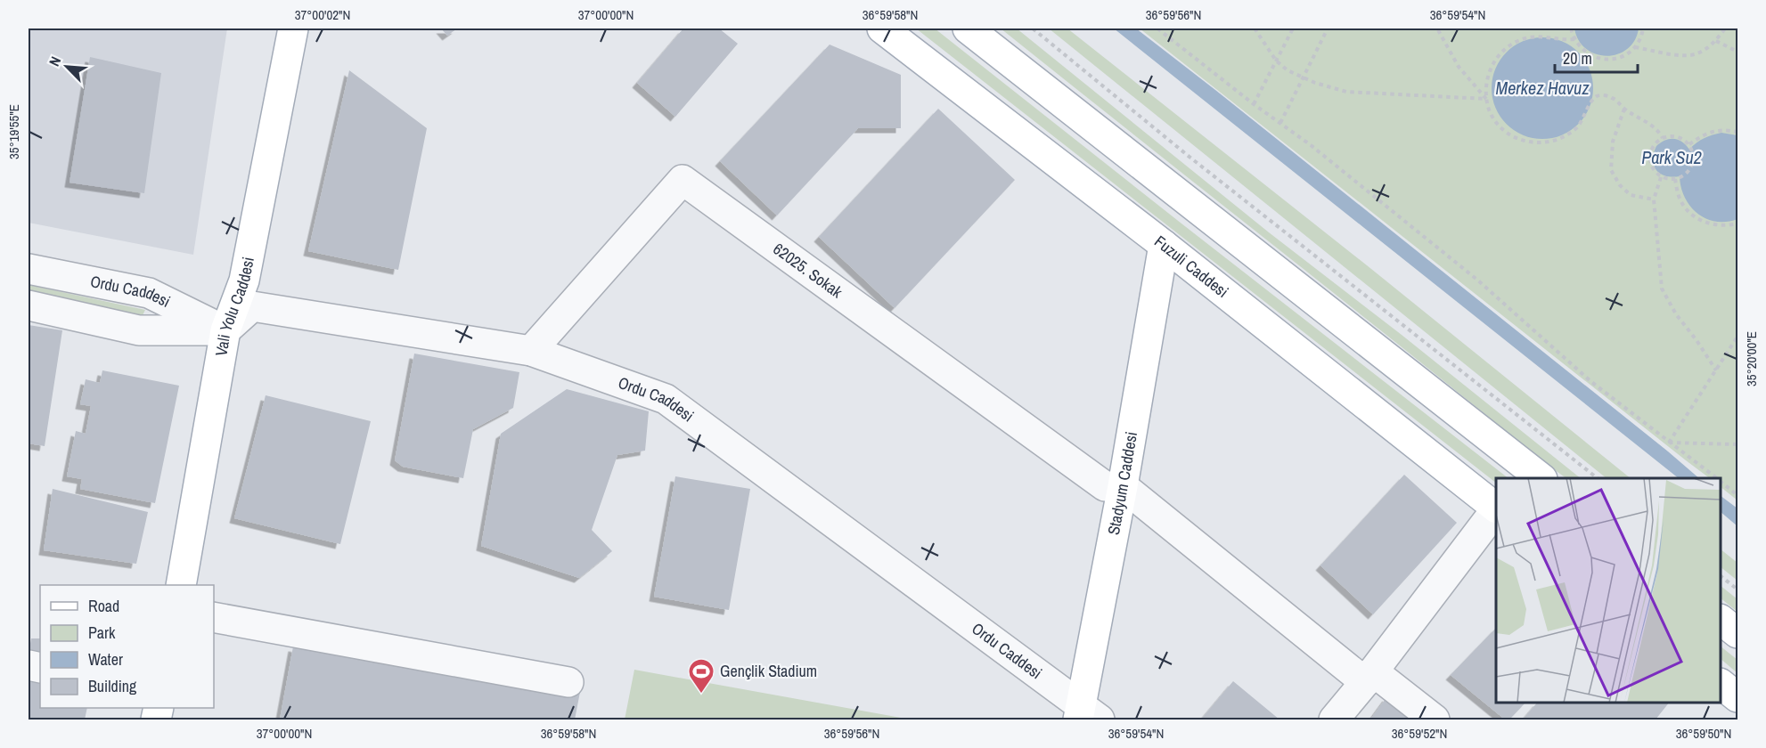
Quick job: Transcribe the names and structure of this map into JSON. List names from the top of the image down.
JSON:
{
  "streets": {
    "main road": ["Fuzuli Caddesi", "Vali Yolu Caddesi", "Stadyum Caddesi"],
    "street": ["62025. Sokak", "Ordu Caddesi"]
  },
  "crossings": [
    ["Fuzuli Caddesi", "Stadyum Caddesi"],
    ["62025. Sokak", "Ordu Caddesi"],
    ["62025. Sokak", "Stadyum Caddesi"],
    ["Ordu Caddesi", "Vali Yolu Caddesi"],
    ["Ordu Caddesi", "Stadyum Caddesi"]
  ],
  "water": ["Merkez Havuz", "Park Su2"],
  "places": {
    "sports": ["Gençlik Stadium"]
  },
  "legend": [
    "Road",
    "Park",
    "Water",
    "Building"
  ],
  "scale_bar": "20 m",
  "north": "top left",
  "coordinates": [
    "37°00'02\"N",
    "37°00'00\"N",
    "36°59'58\"N",
    "36°59'56\"N",
    "36°59'54\"N",
    "35°19'55\"E",
    "35°20'00\"E",
    "36°59'52\"N",
    "36°59'50\"N"
  ]
}
